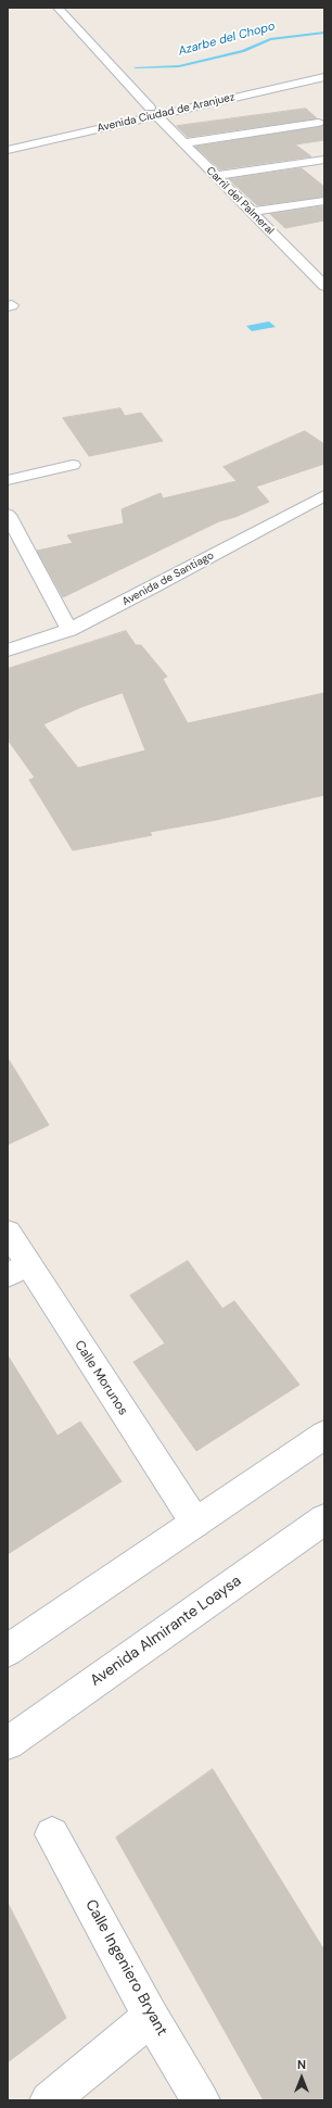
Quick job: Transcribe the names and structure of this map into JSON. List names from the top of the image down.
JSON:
{
  "streets": {
    "street": [
      "Avenida Ciudad de Aranjuez",
      "Carril del Palmeral",
      "Avenida de Santiago",
      "Calle Morunos",
      "Avenida Almirante Loaysa",
      "Calle Ingeniero Bryant"
    ]
  },
  "crossings": [
    ["Avenida Ciudad de Aranjuez", "Carril del Palmeral"]
  ],
  "water": ["Azarbe del Chopo"],
  "north": "top"
}
